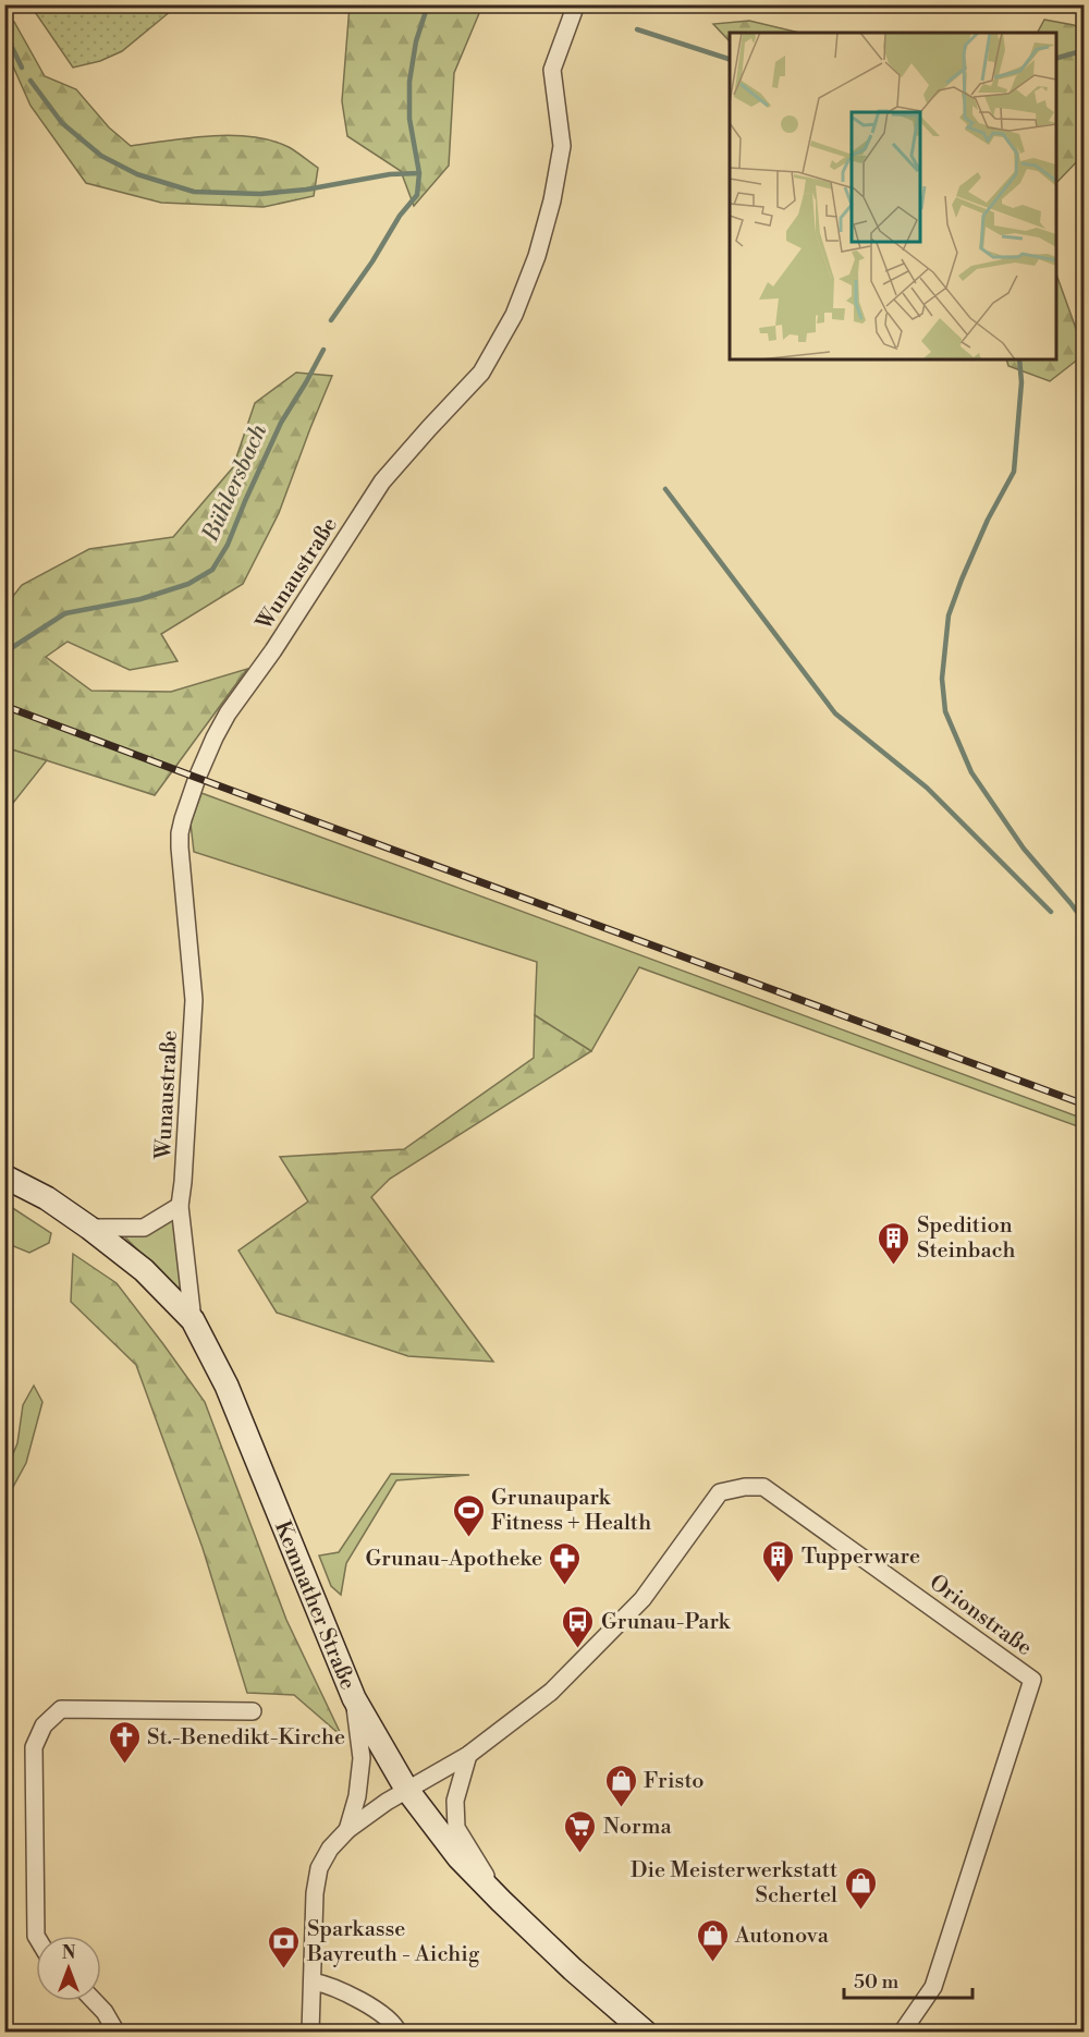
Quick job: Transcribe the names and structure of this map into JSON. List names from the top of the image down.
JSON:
{
  "streets": {
    "main road": ["Kemnather Straße"],
    "street": ["Wunaustraße", "Orionstraße"]
  },
  "crossings": [
    ["Wunaustraße", "Kemnather Straße"],
    ["Kemnather Straße", "Orionstraße"]
  ],
  "water": ["Bühlersbach"],
  "places": {
    "building": ["Spedition Steinbach", "Tupperware"],
    "sports": ["Grunaupark Fitness + Health"],
    "pharmacy": ["Grunau-Apotheke"],
    "bus stop": ["Grunau-Park"],
    "church": ["St.-Benedikt-Kirche"],
    "shop": ["Fristo", "Die Meisterwerkstatt Schertel", "Autonova"],
    "supermarket": ["Norma"],
    "bank": ["Sparkasse Bayreuth - Aichig"]
  },
  "scale_bar": "50 m",
  "north": "top"
}
